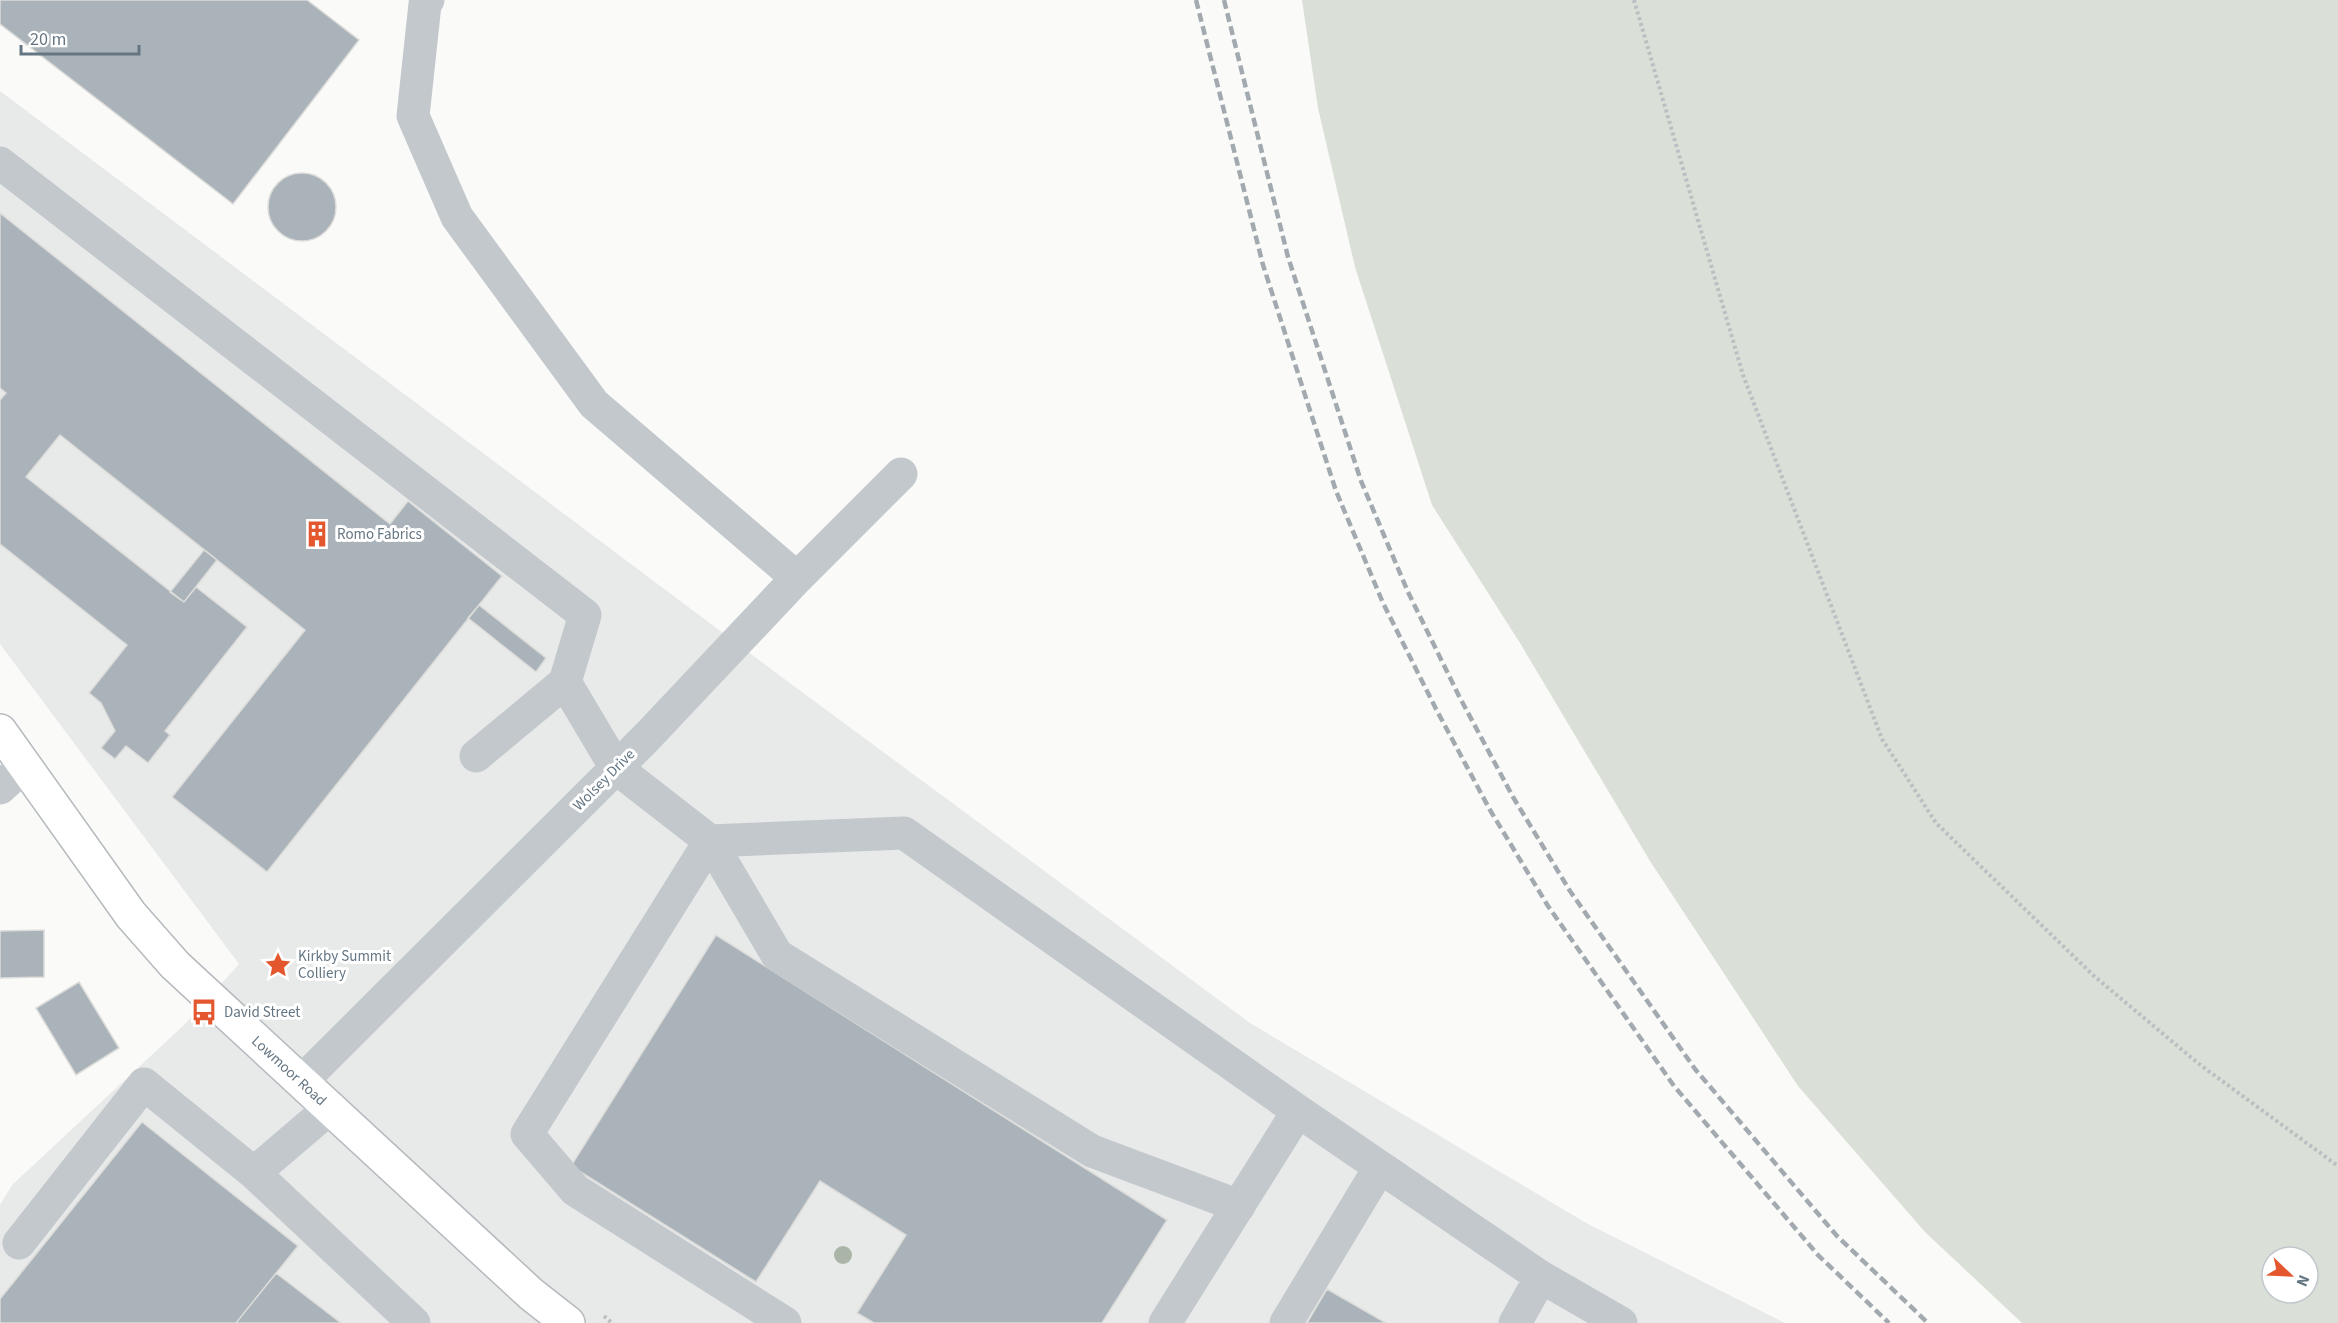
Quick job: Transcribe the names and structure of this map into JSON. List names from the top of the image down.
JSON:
{
  "streets": {
    "main road": ["Lowmoor Road"],
    "street": ["Wolsey Drive"]
  },
  "crossings": [
    ["Wolsey Drive", "Lowmoor Road"]
  ],
  "places": {
    "building": ["Romo Fabrics"],
    "place": ["Kirkby Summit Colliery"],
    "bus stop": ["David Street"]
  },
  "scale_bar": "20 m",
  "north": "bottom right"
}
